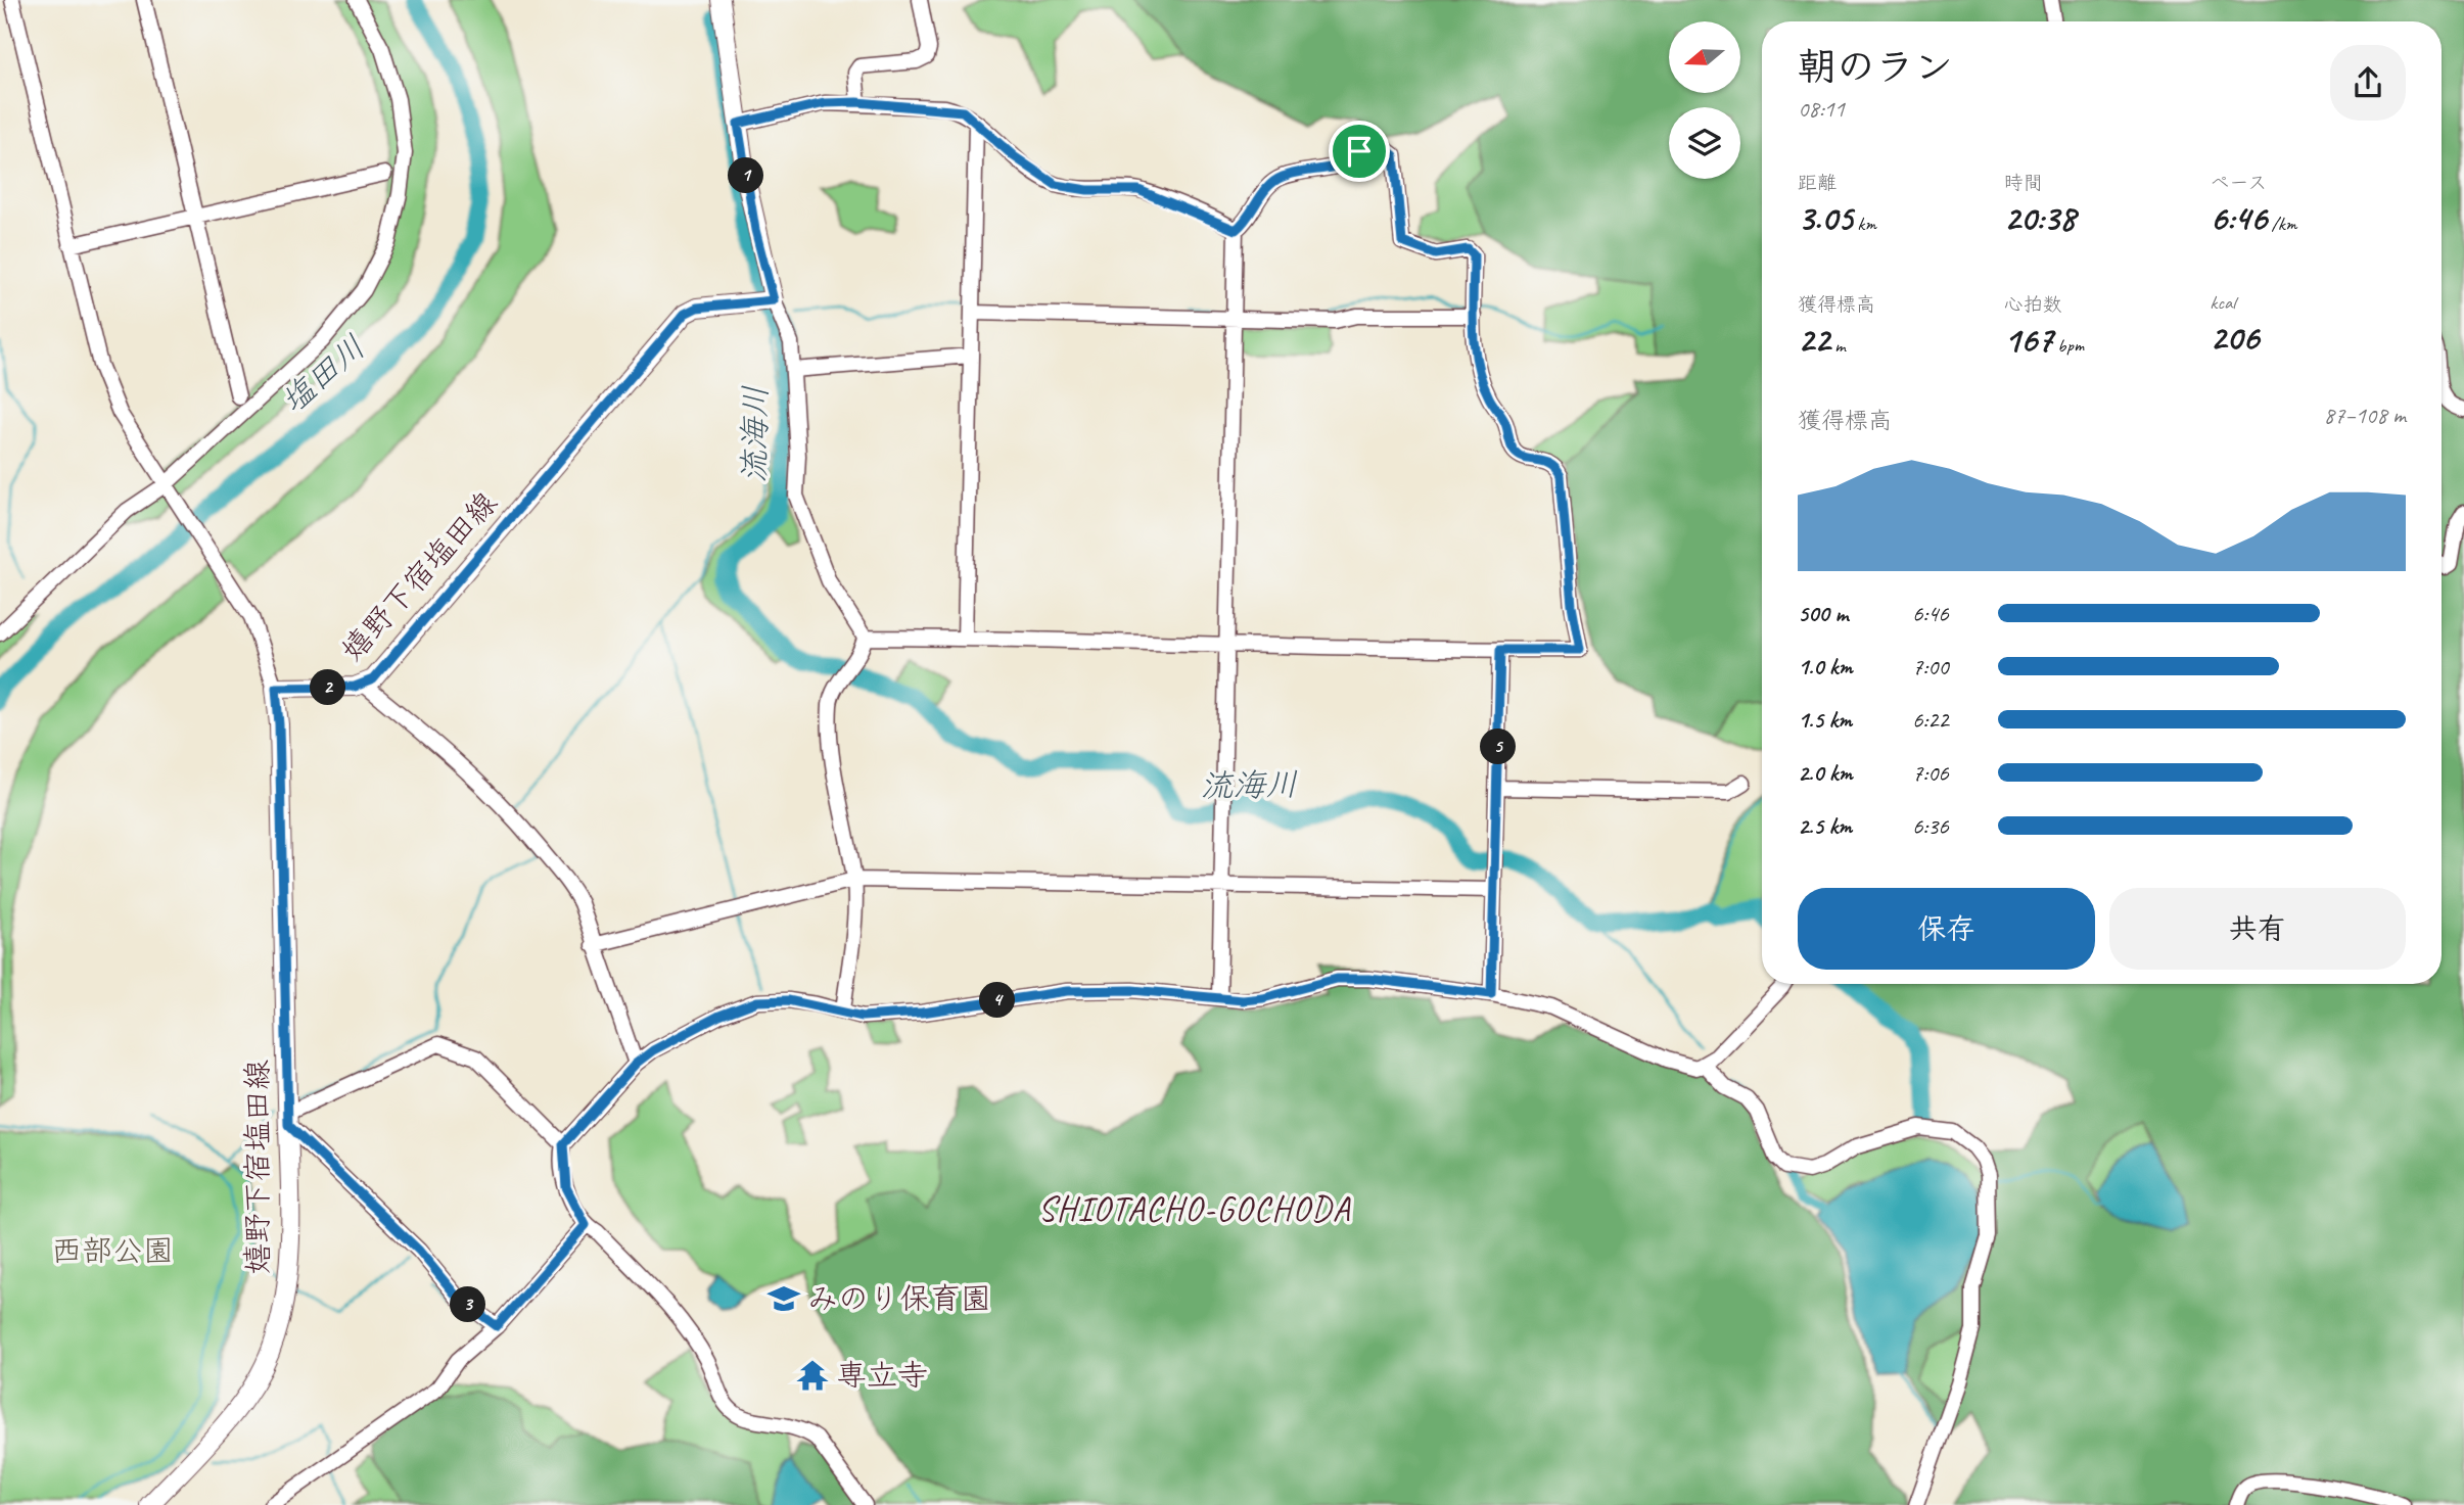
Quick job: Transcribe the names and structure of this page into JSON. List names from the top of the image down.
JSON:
{
  "streets": {
    "main road": ["嬉野下宿塩田線"]
  },
  "districts": ["SHIOTACHO-GOCHODA"],
  "water": ["塩田川", "流海川"],
  "parks": ["西部公園"],
  "places": {
    "school or university": ["みのり保育園"],
    "temple": ["専立寺"]
  },
  "north": "left",
  "page": {
    "heading": ["朝のラン", "08:11"],
    "stats": [
      ["距離", "3.05 km"],
      ["時間", "20:38"],
      ["ペース", "6:46 /km"],
      ["獲得標高", "22 m"],
      ["心拍数", "167 bpm"],
      ["kcal", "206"]
    ],
    "pins": [
      "1",
      "2",
      "5",
      "4",
      "3"
    ],
    "chart": ["獲得標高", "87–108 m"],
    "list": [
      {
        "name": "500 m",
        "note": "6:46"
      },
      {
        "name": "1.0 km",
        "note": "7:00"
      },
      {
        "name": "1.5 km",
        "note": "6:22"
      },
      {
        "name": "2.0 km",
        "note": "7:06"
      },
      {
        "name": "2.5 km",
        "note": "6:36"
      }
    ],
    "buttons": ["保存", "共有"]
  }
}
